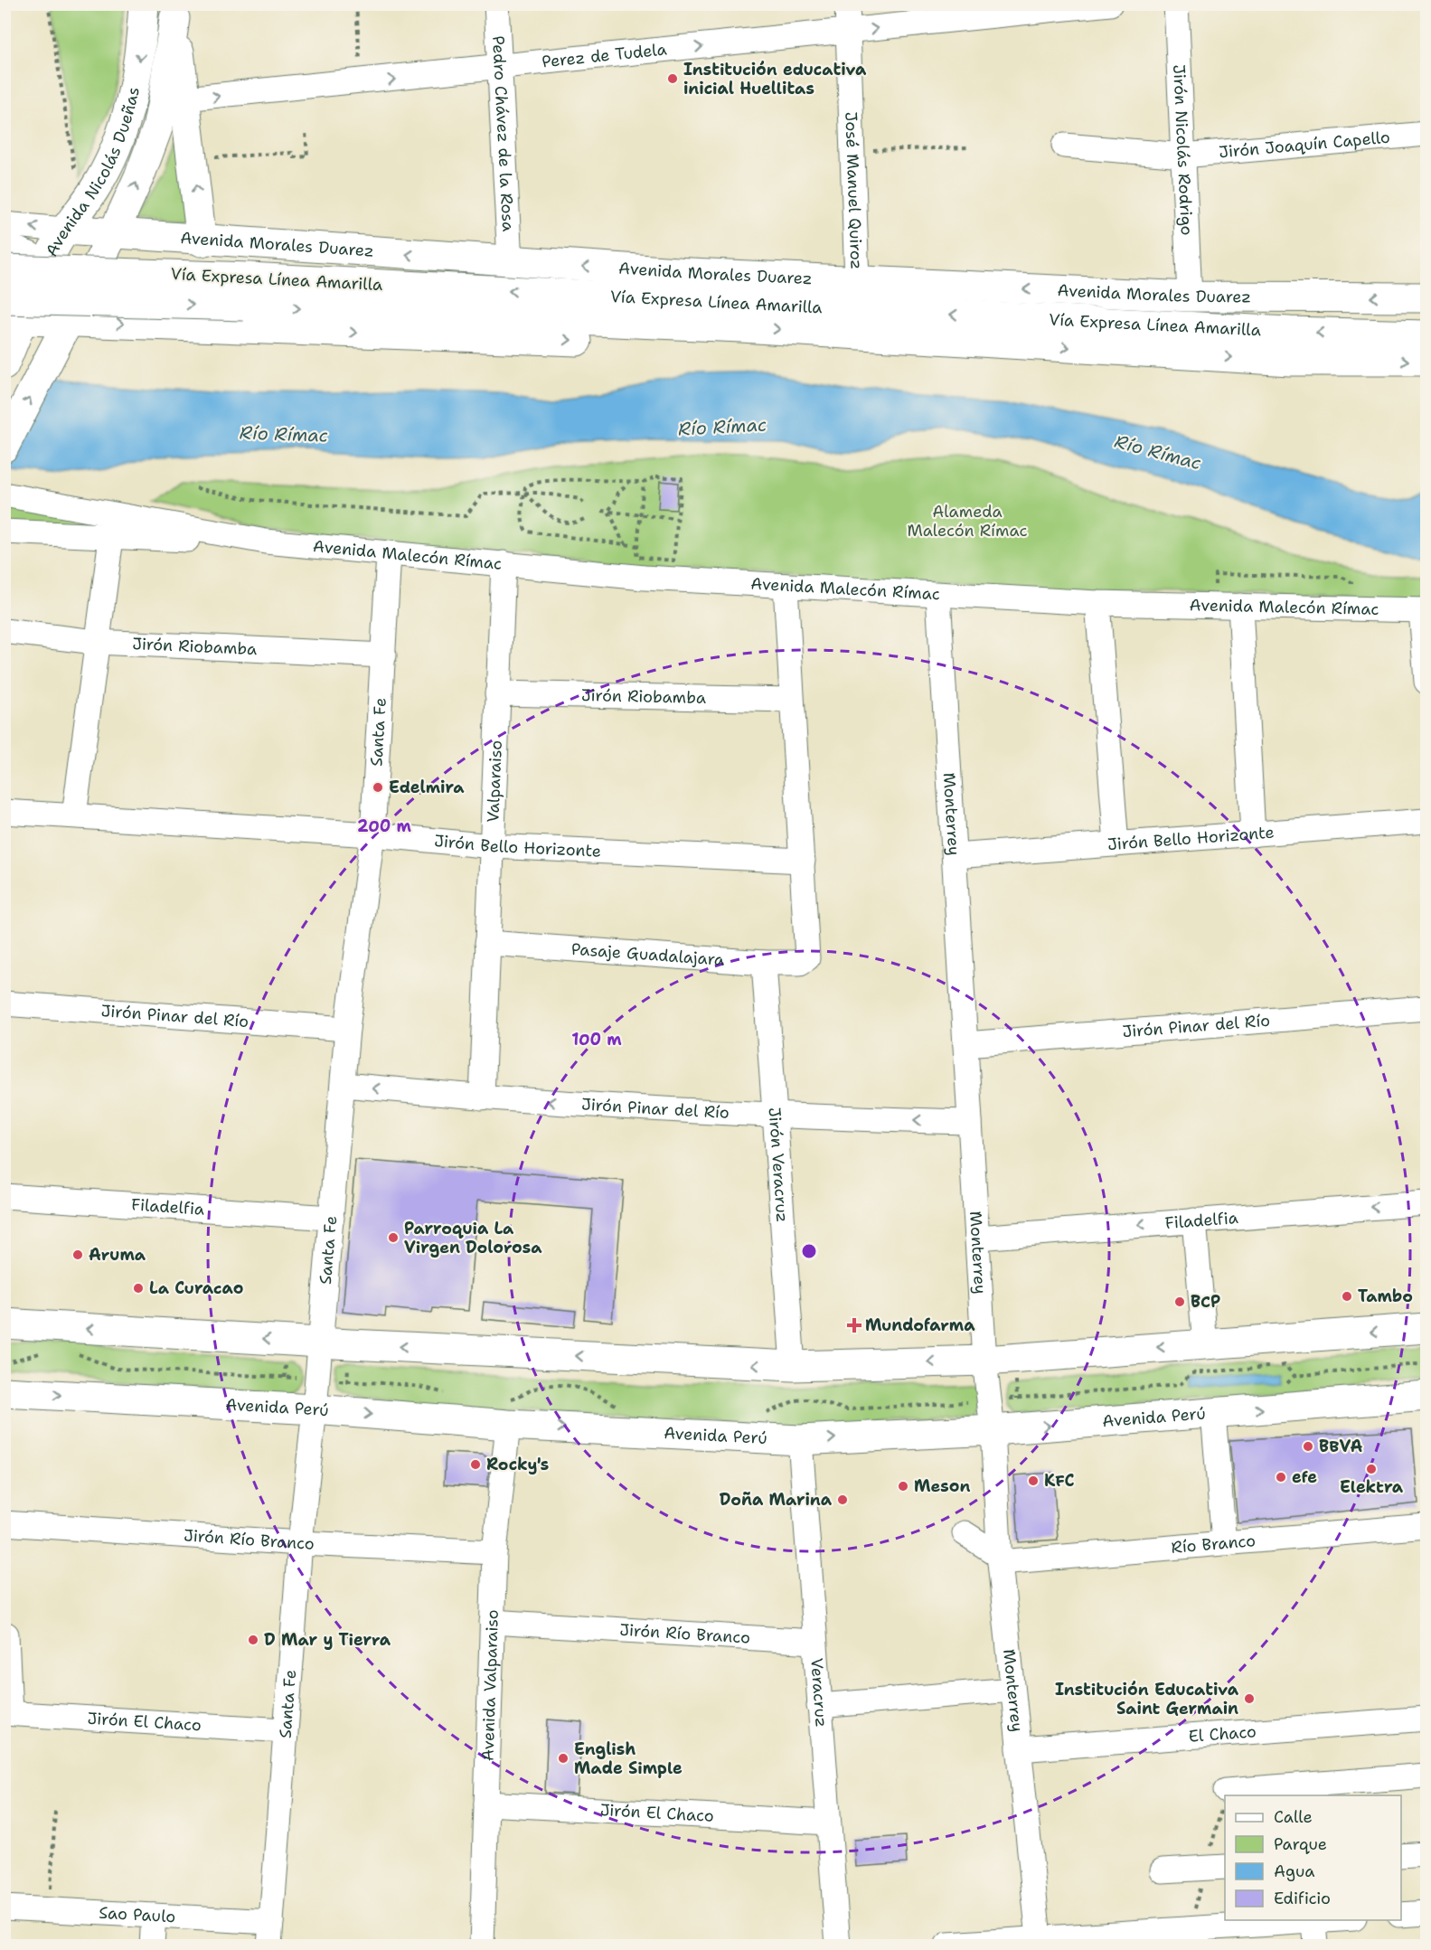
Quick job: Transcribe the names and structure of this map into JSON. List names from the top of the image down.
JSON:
{
  "streets": {
    "main road": [
      "Avenida Nicolás Dueñas",
      "Avenida Morales Duarez",
      "Vía Expresa Línea Amarilla",
      "Avenida Perú"
    ],
    "street": [
      "Perez de Tudela",
      "Pedro Chávez de la Rosa",
      "Jirón Joaquín Capello",
      "Jirón Nicolás Rodrigo",
      "José Manuel Quiroz",
      "Avenida Malecón Rímac",
      "Jirón Riobamba",
      "Santa Fe",
      "Valparaiso",
      "Monterrey",
      "Jirón Bello Horizonte",
      "Pasaje Guadalajara",
      "Jirón Pinar del Río",
      "Jirón Veracruz",
      "Filadelfia",
      "Jirón Río Branco",
      "Río Branco",
      "Avenida Valparaiso",
      "Veracruz",
      "Jirón El Chaco",
      "El Chaco",
      "Sao Paulo"
    ]
  },
  "crossings": [
    ["Perez de Tudela", "Pedro Chávez de la Rosa"],
    ["Perez de Tudela", "Avenida Nicolás Dueñas"],
    ["Perez de Tudela", "José Manuel Quiroz"],
    ["Pedro Chávez de la Rosa", "Avenida Morales Duarez"],
    ["Jirón Joaquín Capello", "Jirón Nicolás Rodrigo"],
    ["Jirón Nicolás Rodrigo", "Avenida Morales Duarez"],
    ["Avenida Nicolás Dueñas", "Avenida Morales Duarez"],
    ["Avenida Nicolás Dueñas", "Vía Expresa Línea Amarilla"],
    ["José Manuel Quiroz", "Avenida Morales Duarez"],
    ["Avenida Malecón Rímac", "Santa Fe"],
    ["Avenida Malecón Rímac", "Valparaiso"],
    ["Avenida Malecón Rímac", "Monterrey"],
    ["Jirón Riobamba", "Santa Fe"],
    ["Jirón Riobamba", "Valparaiso"],
    ["Santa Fe", "Jirón Bello Horizonte"],
    ["Santa Fe", "Jirón Pinar del Río"],
    ["Santa Fe", "Filadelfia"],
    ["Santa Fe", "Avenida Perú"],
    ["Santa Fe", "Jirón Río Branco"],
    ["Santa Fe", "Jirón El Chaco"],
    ["Santa Fe", "Sao Paulo"],
    ["Valparaiso", "Jirón Bello Horizonte"],
    ["Valparaiso", "Pasaje Guadalajara"],
    ["Valparaiso", "Jirón Pinar del Río"],
    ["Monterrey", "Jirón Bello Horizonte"],
    ["Monterrey", "Jirón Pinar del Río"],
    ["Monterrey", "Filadelfia"],
    ["Monterrey", "Avenida Perú"],
    ["Monterrey", "Río Branco"],
    ["Monterrey", "El Chaco"],
    ["Jirón Bello Horizonte", "Pasaje Guadalajara"],
    ["Pasaje Guadalajara", "Jirón Veracruz"],
    ["Jirón Pinar del Río", "Jirón Veracruz"],
    ["Avenida Perú", "Avenida Valparaiso"],
    ["Avenida Perú", "Veracruz"],
    ["Jirón Río Branco", "Avenida Valparaiso"],
    ["Jirón Río Branco", "Veracruz"],
    ["Avenida Valparaiso", "Jirón El Chaco"],
    ["Veracruz", "Jirón El Chaco"]
  ],
  "one_way": [
    "Perez de Tudela",
    "Avenida Morales Duarez",
    "Jirón Pinar del Río",
    "Filadelfia"
  ],
  "water": ["Río Rímac"],
  "parks": ["Alameda Malecón Rímac"],
  "places": {
    "other": [
      "Institución educativa inicial Huellitas",
      "Edelmira",
      "Parroquia La Virgen Dolorosa",
      "Aruma",
      "La Curacao",
      "Tambo",
      "BCP",
      "BBVA",
      "Rocky's",
      "Elektra",
      "efe",
      "KFC",
      "Meson",
      "Doña Marina",
      "D Mar y Tierra",
      "Institución Educativa Saint Germain",
      "English Made Simple"
    ],
    "health": ["Mundofarma"]
  },
  "legend": [
    "Calle",
    "Parque",
    "Agua",
    "Edificio"
  ],
  "rings": ["200 m", "100 m"]
}
